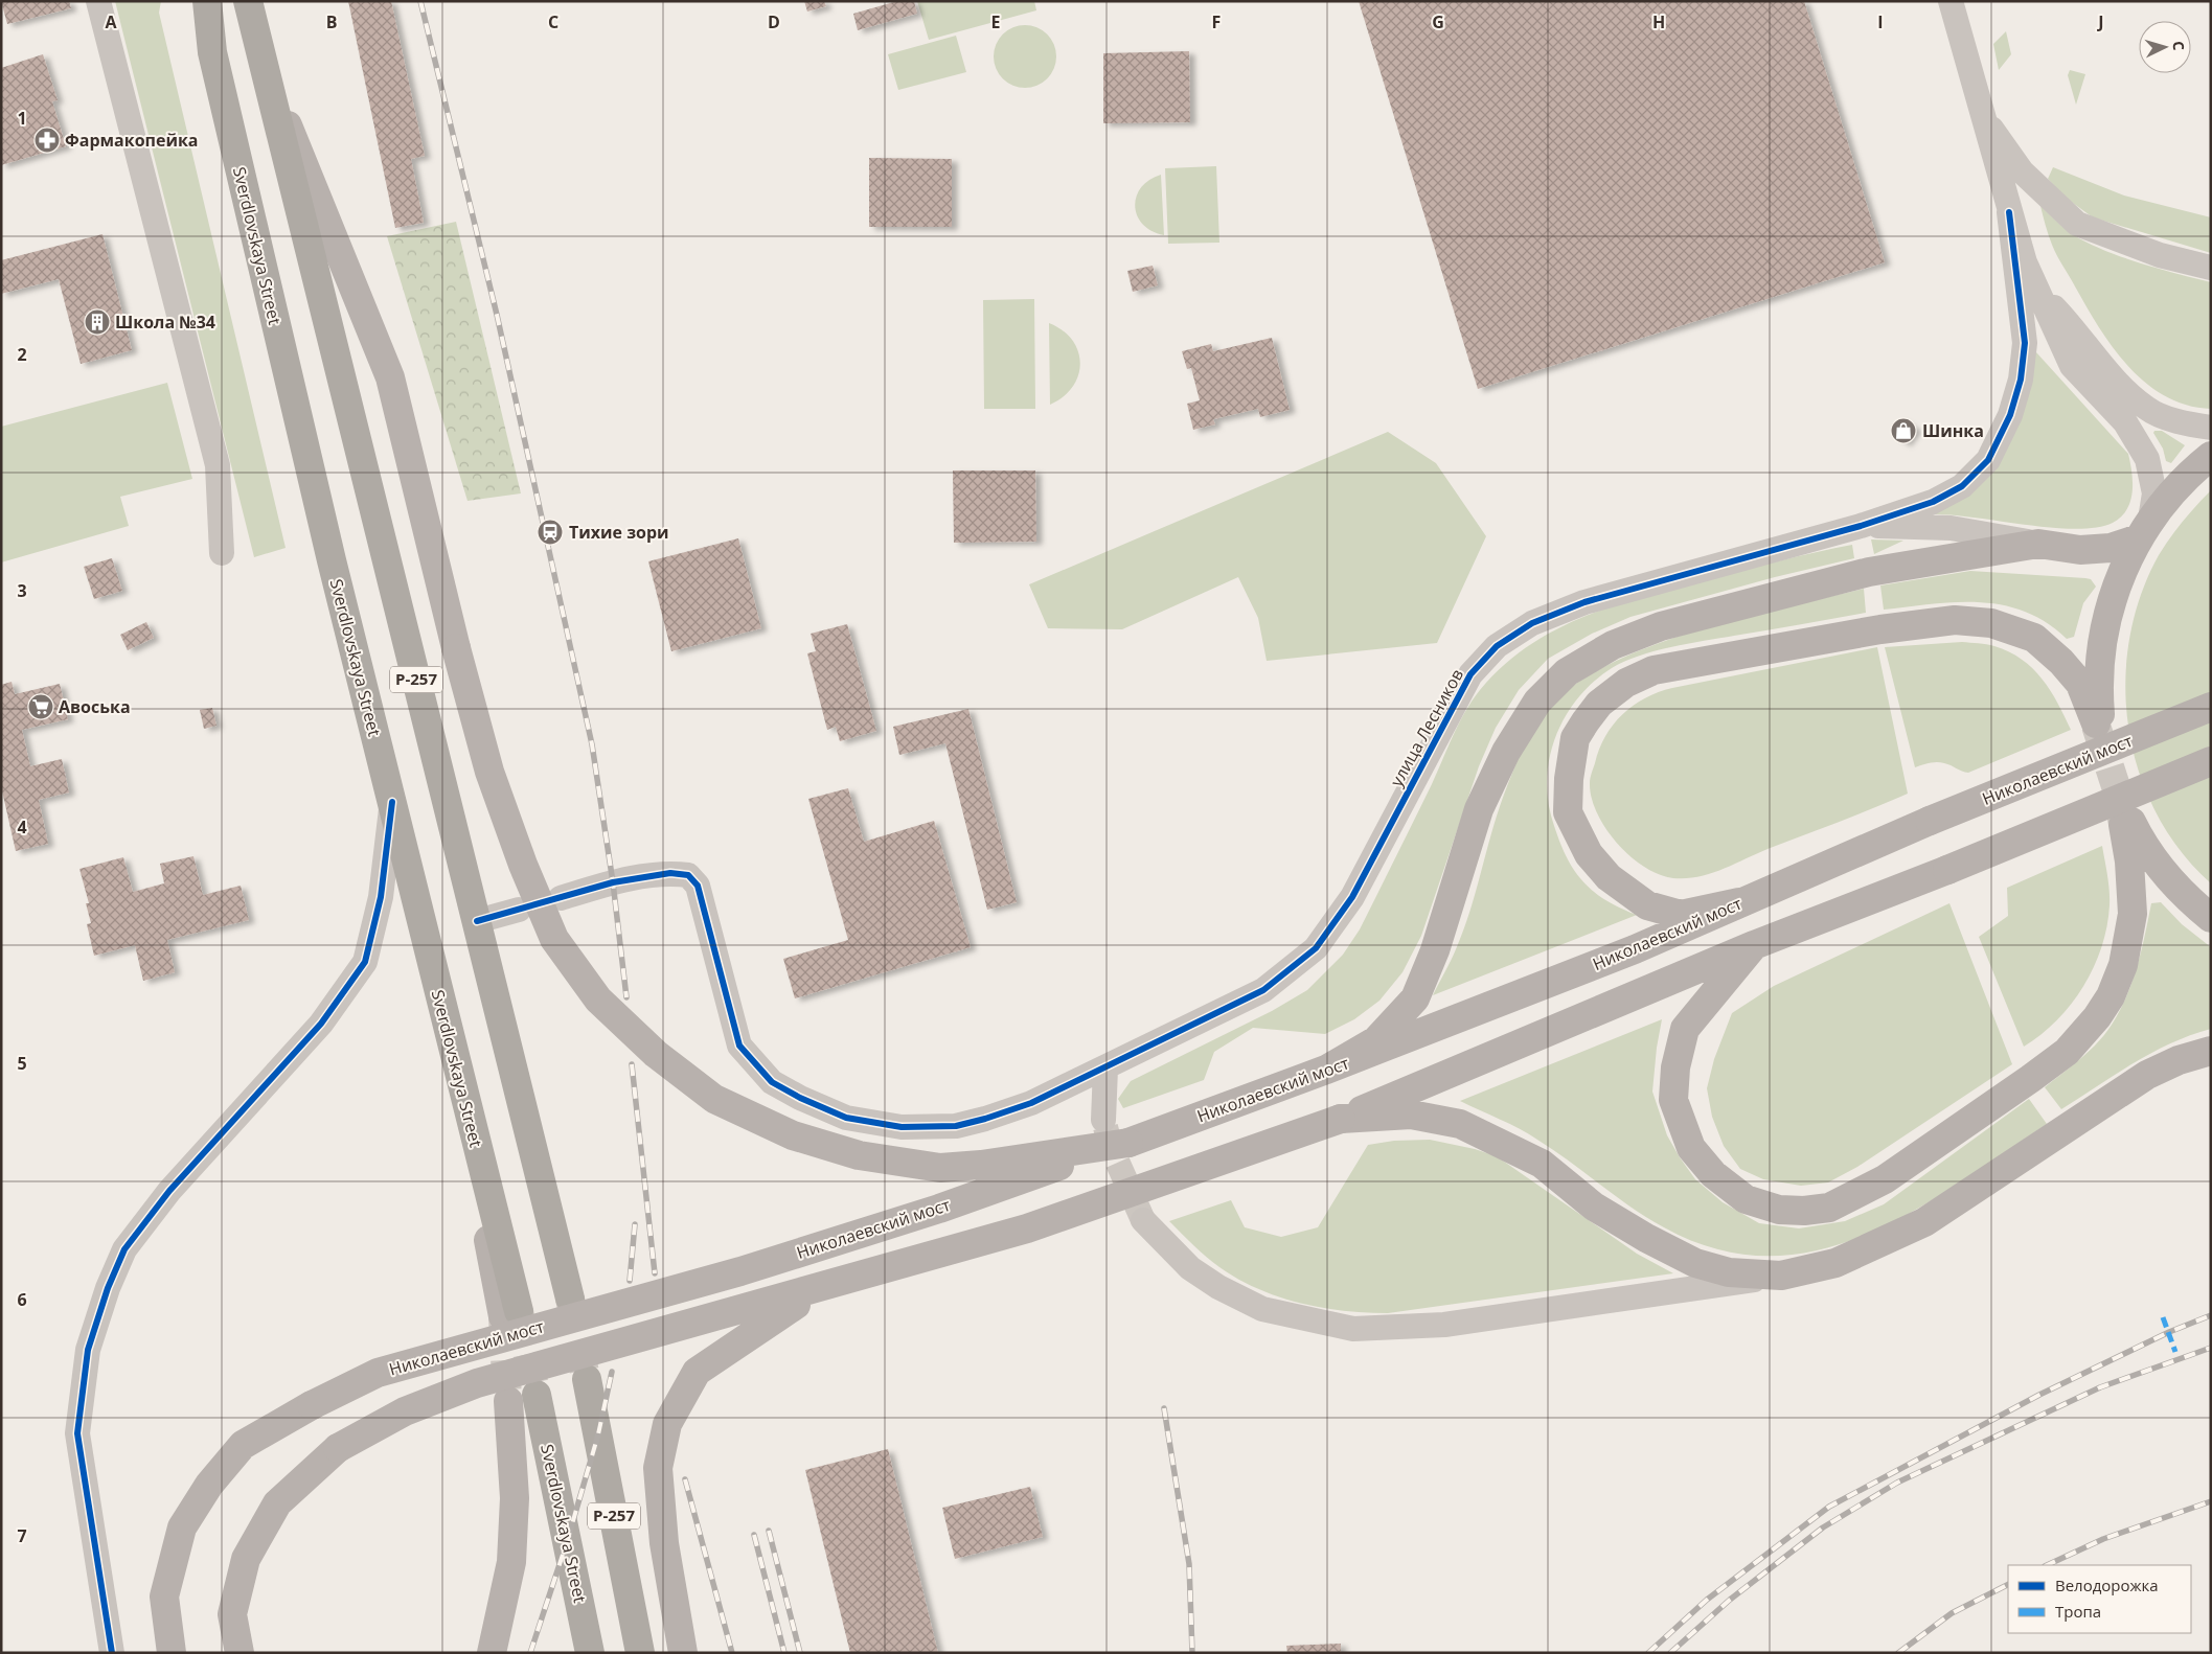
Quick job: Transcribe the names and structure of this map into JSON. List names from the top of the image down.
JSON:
{
  "streets": {
    "highway": ["Sverdlovskaya Street", "Р-257"],
    "main road": ["Николаевский мост"],
    "street": ["улица Лесников"]
  },
  "places": {
    "pharmacy": ["Фармакопейка"],
    "building": ["Школа №34"],
    "shop": ["Шинка"],
    "station": ["Тихие зори"],
    "supermarket": ["Авоська"]
  },
  "legend": ["Велодорожка", "Тропа"],
  "north": "right",
  "grid": {
    "columns": [
      "A",
      "B",
      "C",
      "D",
      "E",
      "F",
      "G",
      "H",
      "I",
      "J"
    ],
    "rows": [
      "1",
      "2",
      "3",
      "4",
      "5",
      "6",
      "7"
    ]
  }
}
